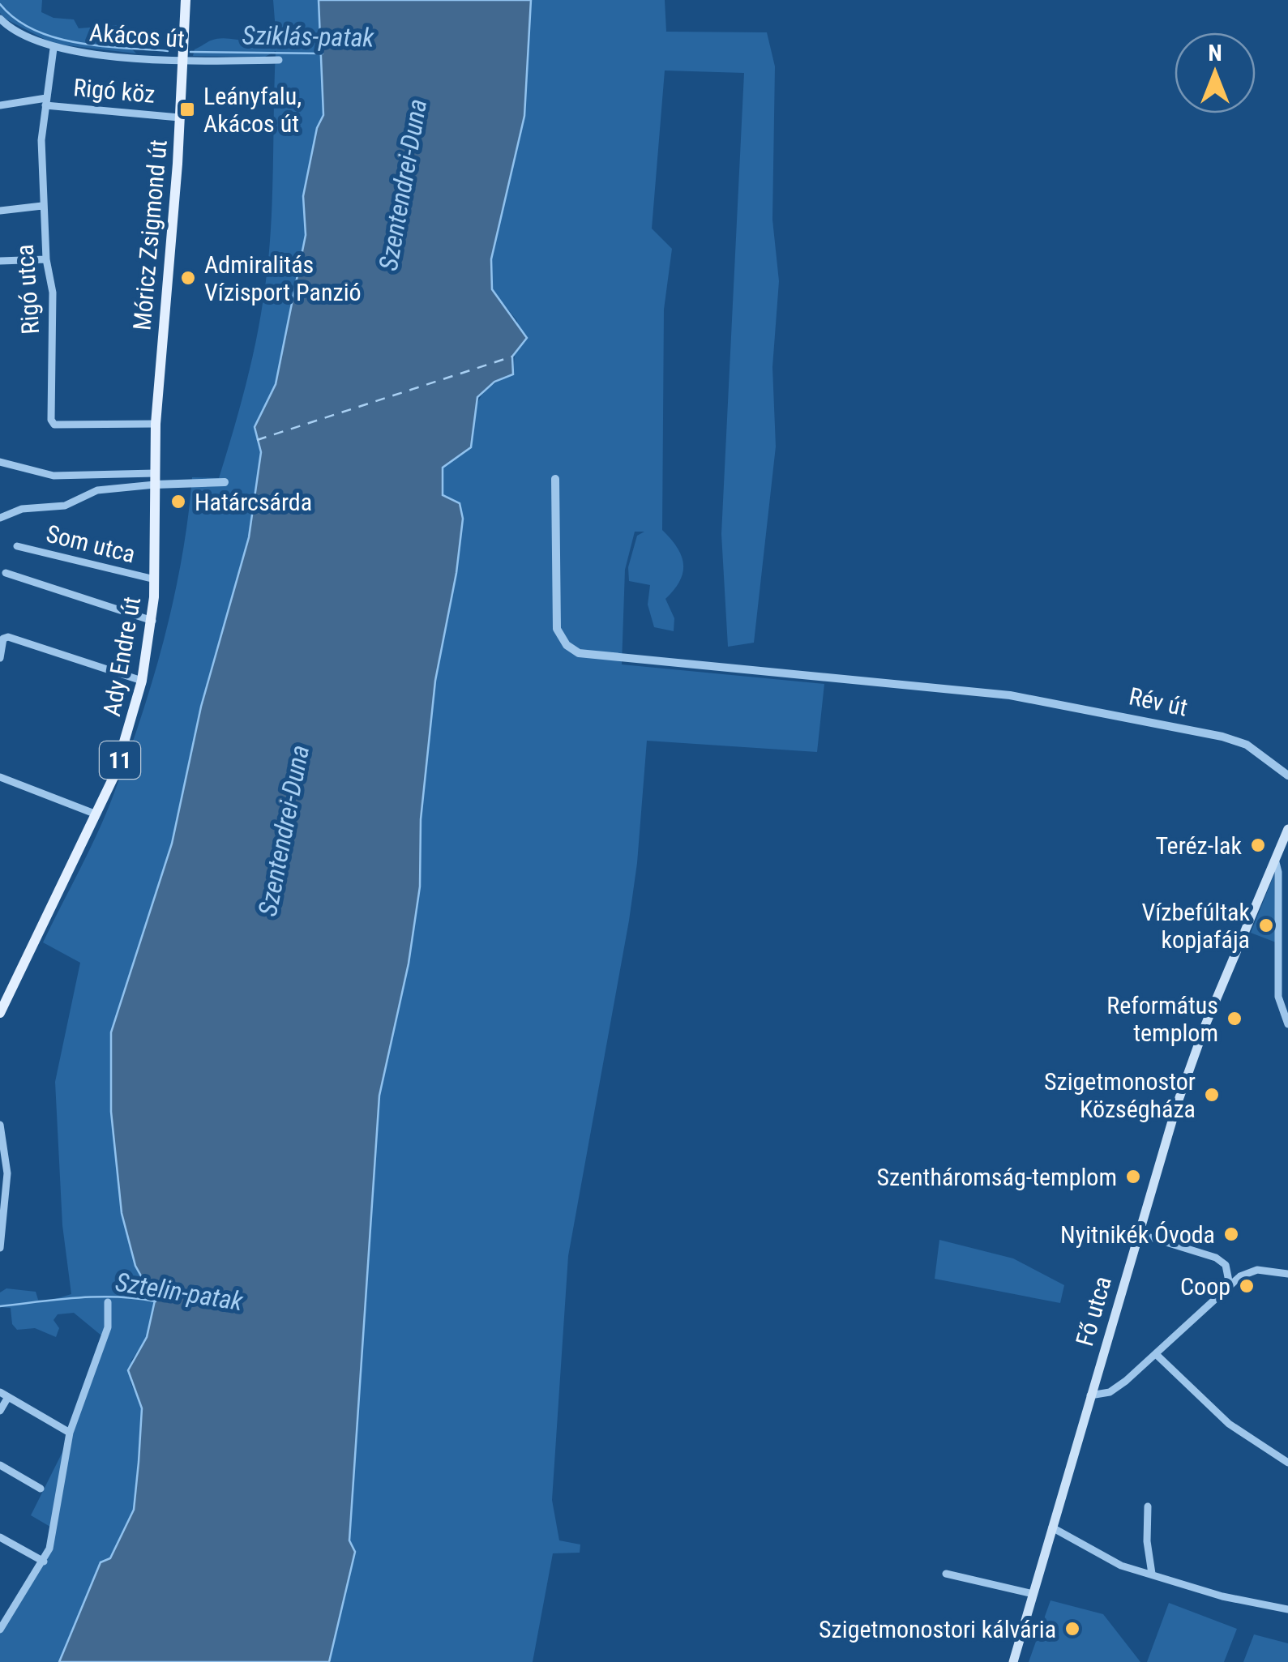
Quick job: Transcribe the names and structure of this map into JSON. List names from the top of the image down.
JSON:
{
  "streets": {
    "main road": [
      "Móricz Zsigmond út",
      "Ady Endre út",
      "11",
      "Fő utca"
    ],
    "street": [
      "Akácos út",
      "Rigó köz",
      "Rigó utca",
      "Som utca",
      "Rév út"
    ]
  },
  "crossings": [
    ["Akácos út", "Móricz Zsigmond út"],
    ["Akácos út", "Rigó utca"],
    ["Rigó köz", "Móricz Zsigmond út"],
    ["Rigó köz", "Rigó utca"],
    ["Móricz Zsigmond út", "Rigó utca"],
    ["Móricz Zsigmond út", "Ady Endre út"],
    ["Som utca", "Ady Endre út"]
  ],
  "water": ["Sziklás-patak", "Szentendrei-Duna", "Sztelin-patak"],
  "places": {
    "transit": ["Leányfalu, Akácos út"],
    "other": [
      "Admiralitás Vízisport Panzió",
      "Határcsárda",
      "Teréz-lak",
      "Vízbefúltak kopjafája",
      "Református templom",
      "Szigetmonostor Községháza",
      "Szentháromság-templom",
      "Nyitnikék Óvoda",
      "Coop",
      "Szigetmonostori kálvária"
    ]
  },
  "north": "top"
}
